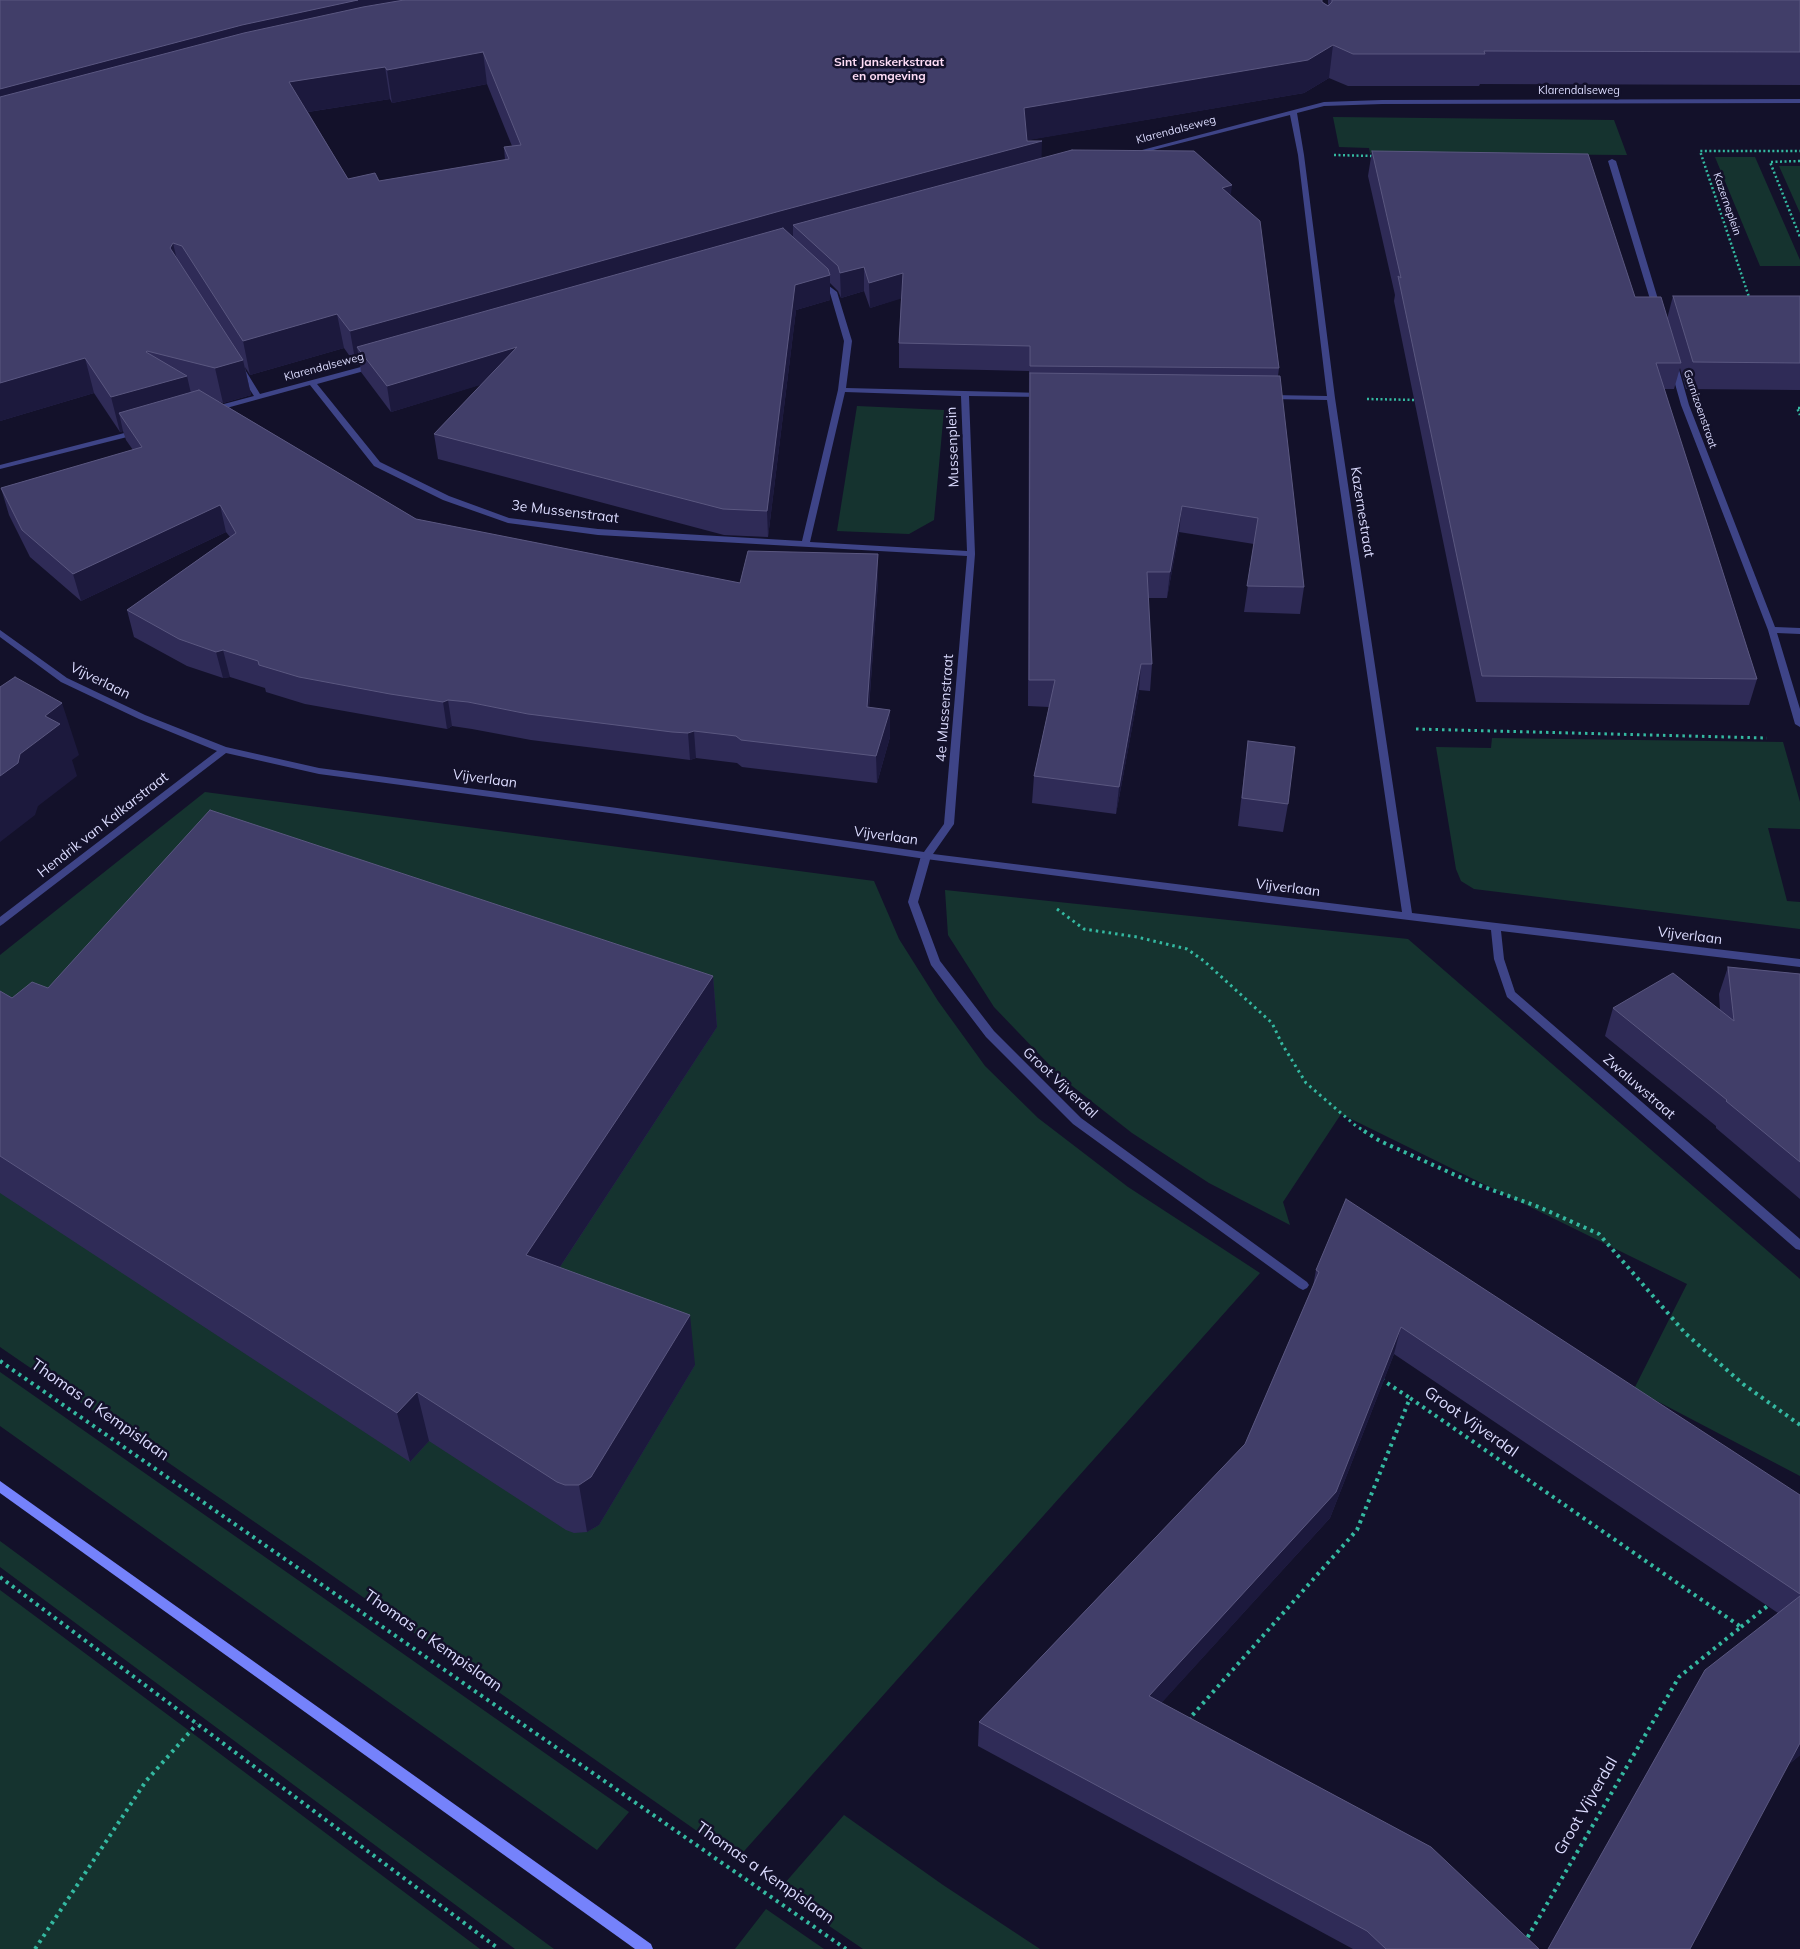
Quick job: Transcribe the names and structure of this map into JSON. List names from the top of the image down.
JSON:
{
  "streets": {
    "street": [
      "Klarendalseweg",
      "Garnizoenstraat",
      "Mussenplein",
      "3e Mussenstraat",
      "Kazernestraat",
      "Vijverlaan",
      "4e Mussenstraat",
      "Hendrik van Kalkarstraat",
      "Groot Vijverdal",
      "Zwaluwstraat"
    ],
    "path": ["Kazerneplein", "Thomas a Kempislaan"]
  },
  "crossings": [
    ["Klarendalseweg", "3e Mussenstraat"],
    ["Klarendalseweg", "Kazernestraat"],
    ["Mussenplein", "4e Mussenstraat"],
    ["Kazernestraat", "Vijverlaan"],
    ["Vijverlaan", "4e Mussenstraat"],
    ["Vijverlaan", "Hendrik van Kalkarstraat"],
    ["Vijverlaan", "Groot Vijverdal"],
    ["Vijverlaan", "Zwaluwstraat"],
    ["4e Mussenstraat", "Groot Vijverdal"]
  ],
  "districts": ["Sint Janskerkstraat en omgeving"]
}
